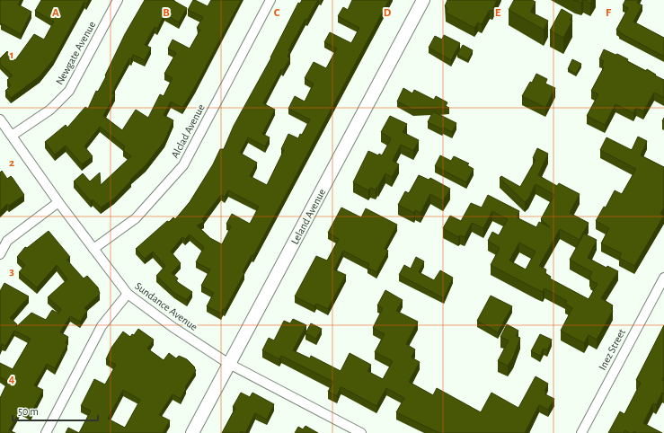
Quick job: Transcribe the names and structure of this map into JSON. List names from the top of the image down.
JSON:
{
  "streets": {
    "street": [
      "Newgate Avenue",
      "Alclad Avenue",
      "Leland Avenue",
      "Sundance Avenue",
      "Inez Street"
    ]
  },
  "crossings": [
    ["Newgate Avenue", "Sundance Avenue"],
    ["Alclad Avenue", "Sundance Avenue"],
    ["Leland Avenue", "Sundance Avenue"]
  ],
  "scale_bar": "50 m",
  "grid": {
    "columns": [
      "A",
      "B",
      "C",
      "D",
      "E",
      "F"
    ],
    "rows": [
      "1",
      "2",
      "3",
      "4"
    ]
  }
}
